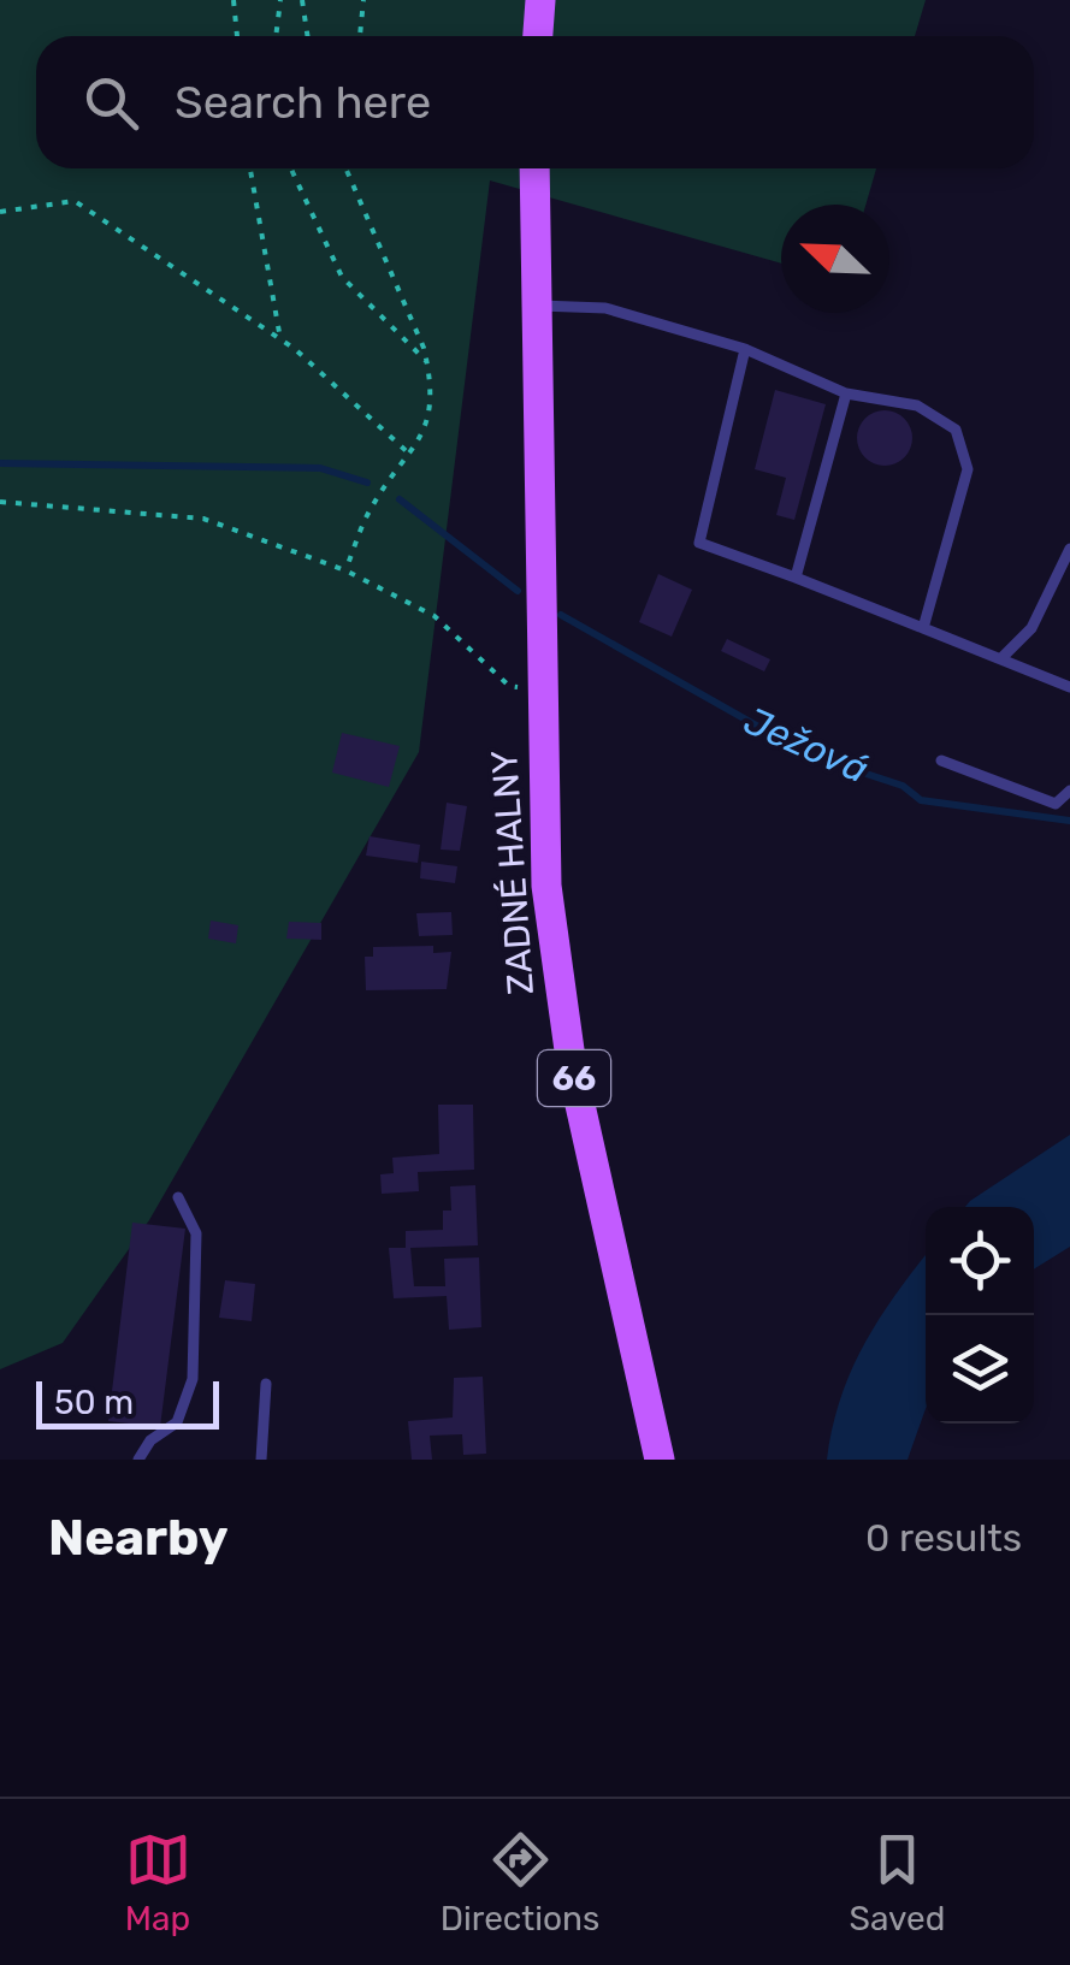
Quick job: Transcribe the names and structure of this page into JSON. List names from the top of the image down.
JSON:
{
  "streets": {
    "main road": ["ZADNÉ HALNY", "66"]
  },
  "crossings": [
    ["ZADNÉ HALNY", "66"]
  ],
  "water": ["Ježová"],
  "scale_bar": "50 m",
  "north": "top left",
  "page": {
    "search": "Search here",
    "scale": "50 m",
    "heading": ["Nearby", "0 results"],
    "nav": ["Map", "Directions", "Saved"]
  }
}
